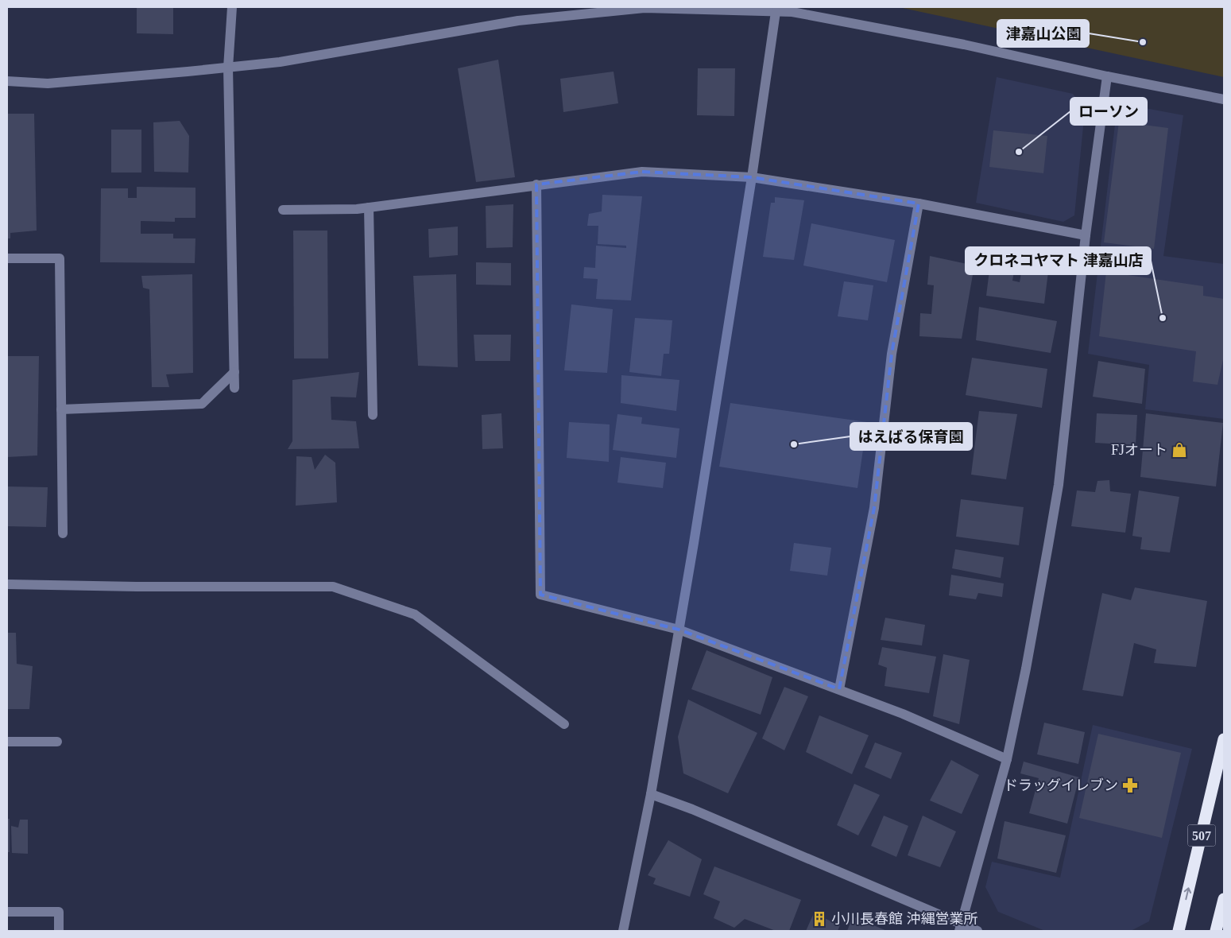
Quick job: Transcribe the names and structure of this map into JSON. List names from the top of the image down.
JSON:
{
  "streets": {
    "highway": ["507"]
  },
  "places": {
    "other": [
      "津嘉山公園",
      "ローソン",
      "クロネコヤマト 津嘉山店",
      "はえばる保育園"
    ],
    "shop": ["FJオート"],
    "pharmacy": ["ドラッグイレブン"],
    "building": ["小川長春館 沖縄営業所"]
  }
}
